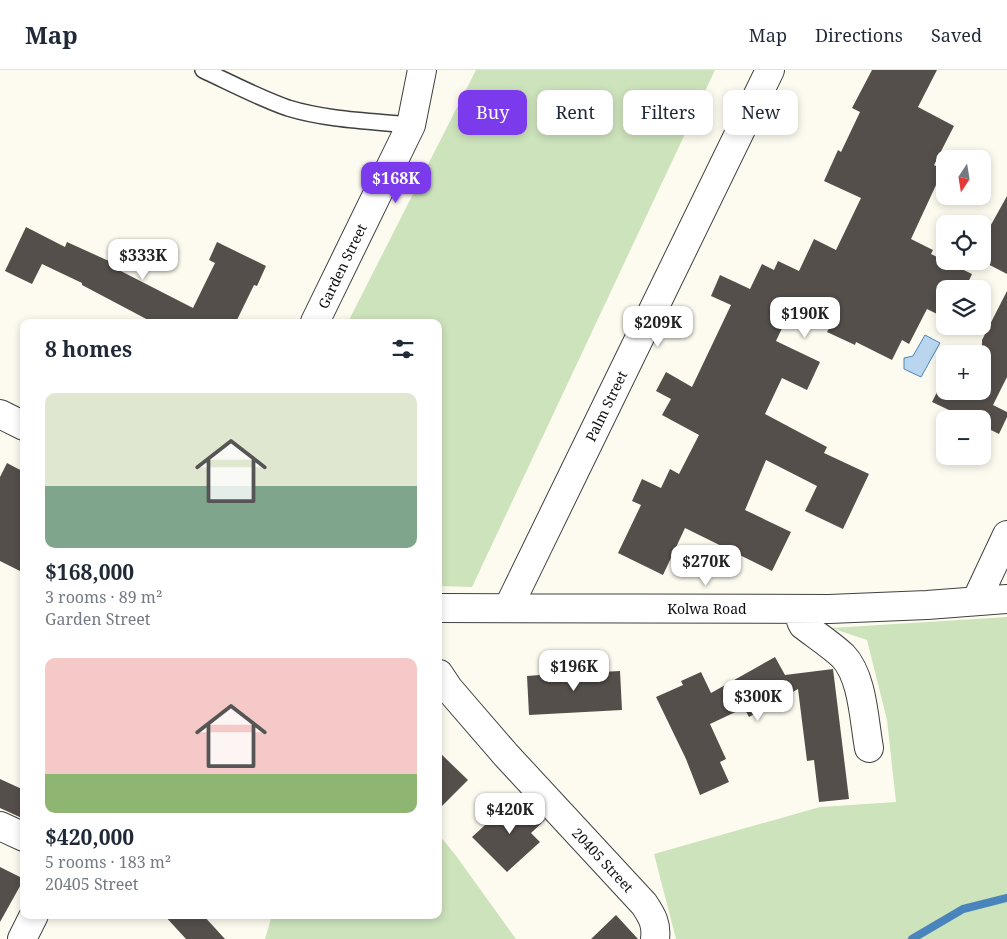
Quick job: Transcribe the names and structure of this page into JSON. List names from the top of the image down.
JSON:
{
  "streets": {
    "street": [
      "Garden Street",
      "Palm Street",
      "Kolwa Road",
      "20405 Street"
    ]
  },
  "crossings": [
    ["Palm Street", "Kolwa Road"]
  ],
  "north": "bottom",
  "page": {
    "header": "Map",
    "nav": ["Map", "Directions", "Saved"],
    "chip": [
      "Buy",
      "Rent",
      "Filters",
      "New"
    ],
    "map_buttons": ["+", "−"],
    "price": [
      "$168K",
      "$333K",
      "$190K",
      "$209K",
      "$270K",
      "$196K",
      "$300K",
      "$420K"
    ],
    "heading": "8 homes",
    "list": [
      {
        "name": "$168,000",
        "note": "3 rooms · 89 m² · Garden Street"
      },
      {
        "name": "$420,000",
        "note": "5 rooms · 183 m² · 20405 Street"
      }
    ]
  }
}
